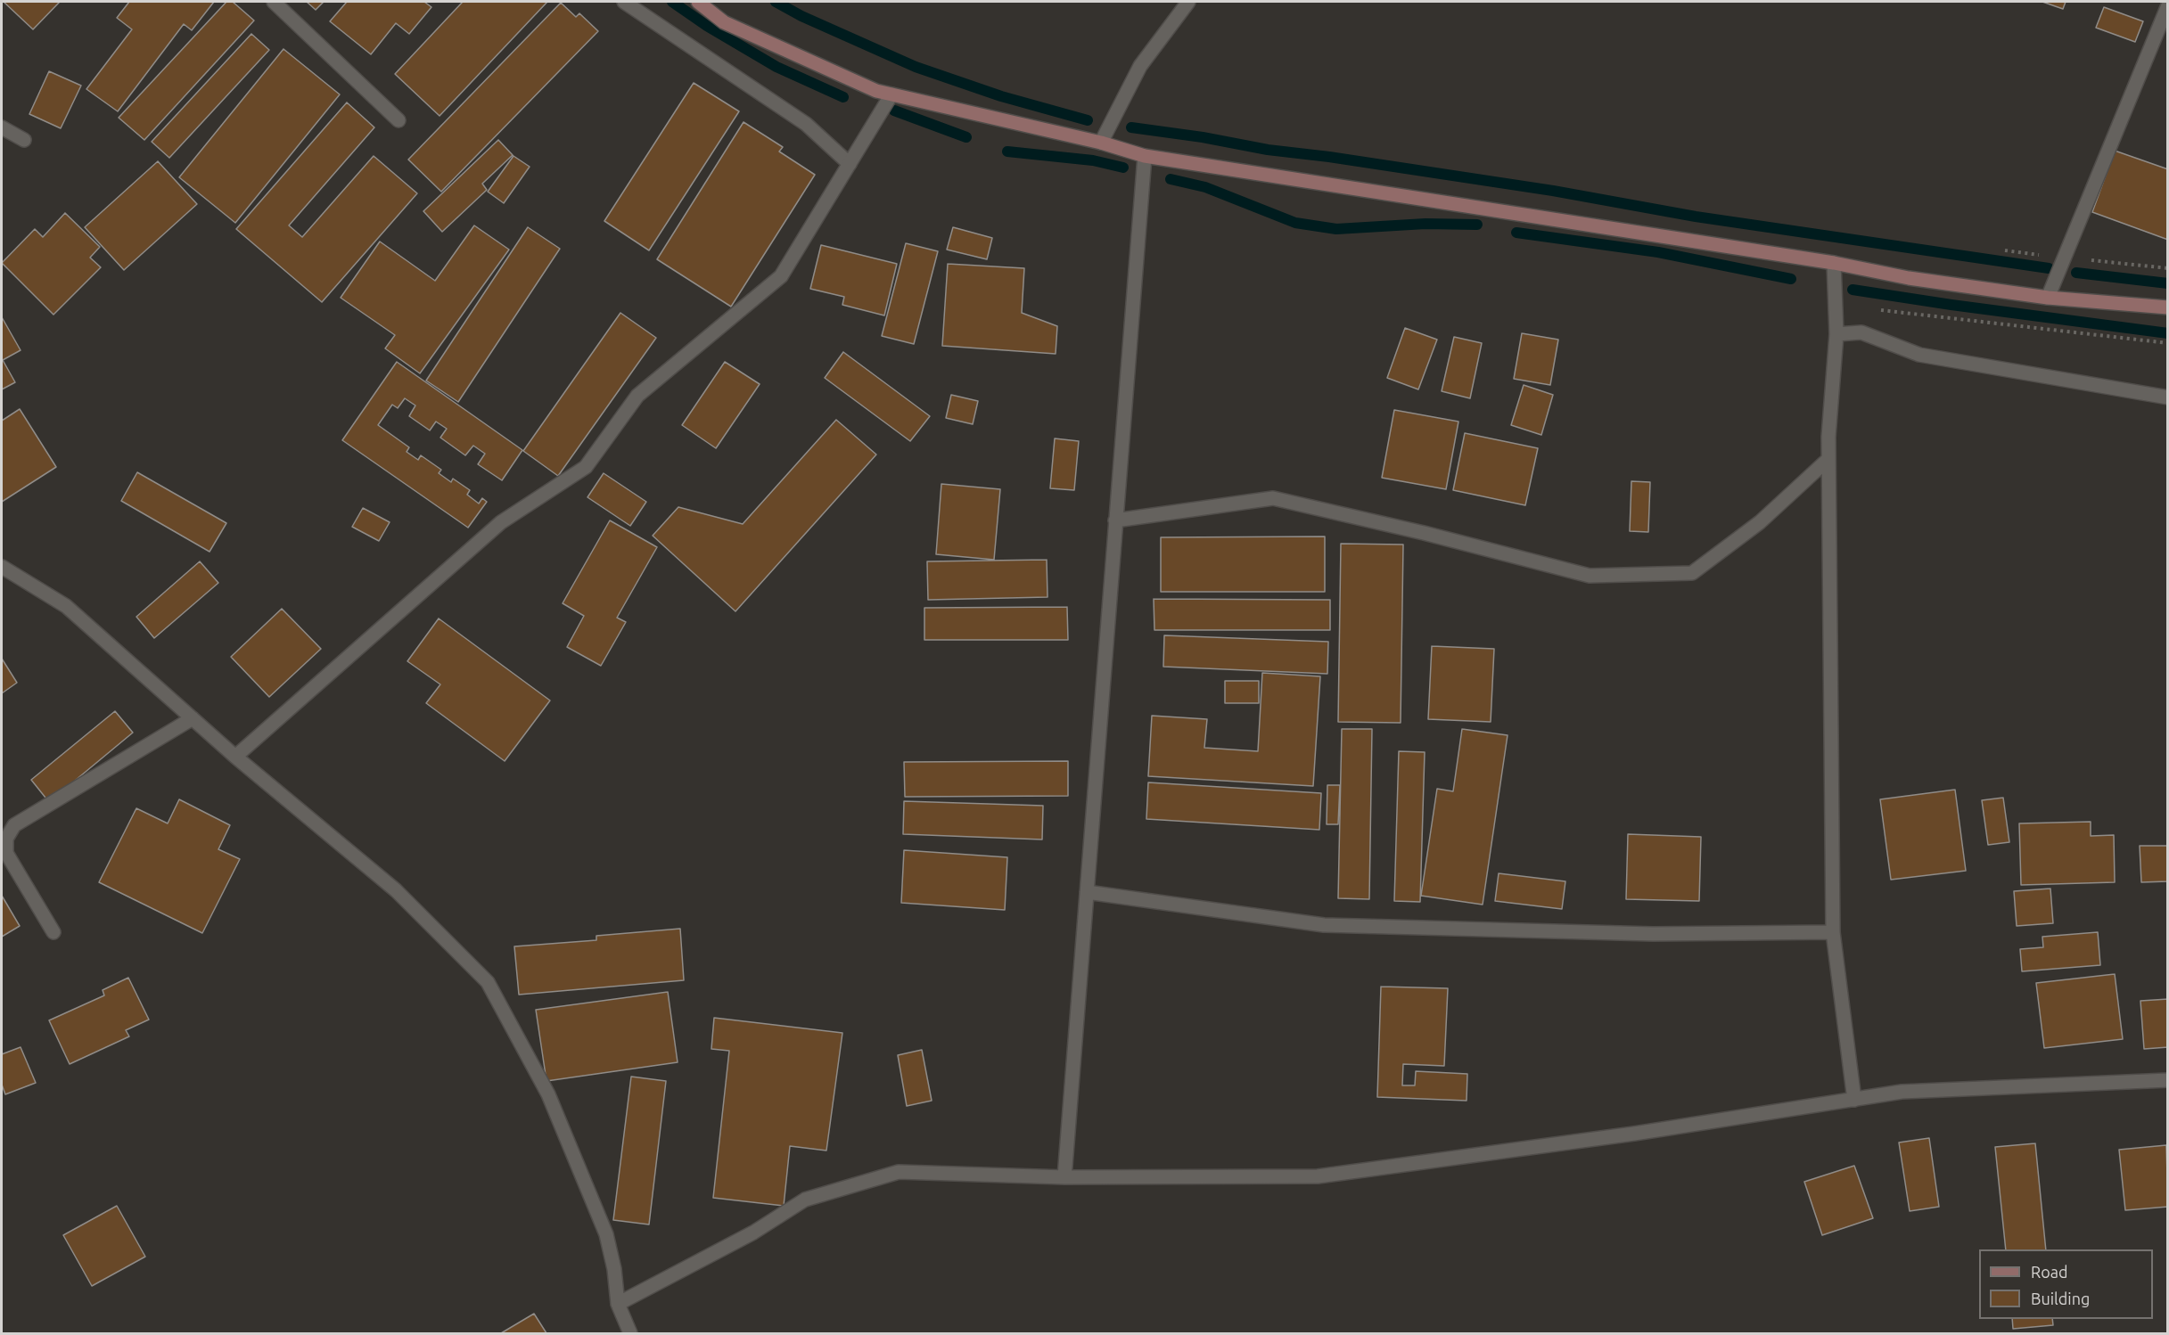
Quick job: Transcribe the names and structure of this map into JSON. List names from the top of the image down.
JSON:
{
  "legend": ["Road", "Building"]
}
